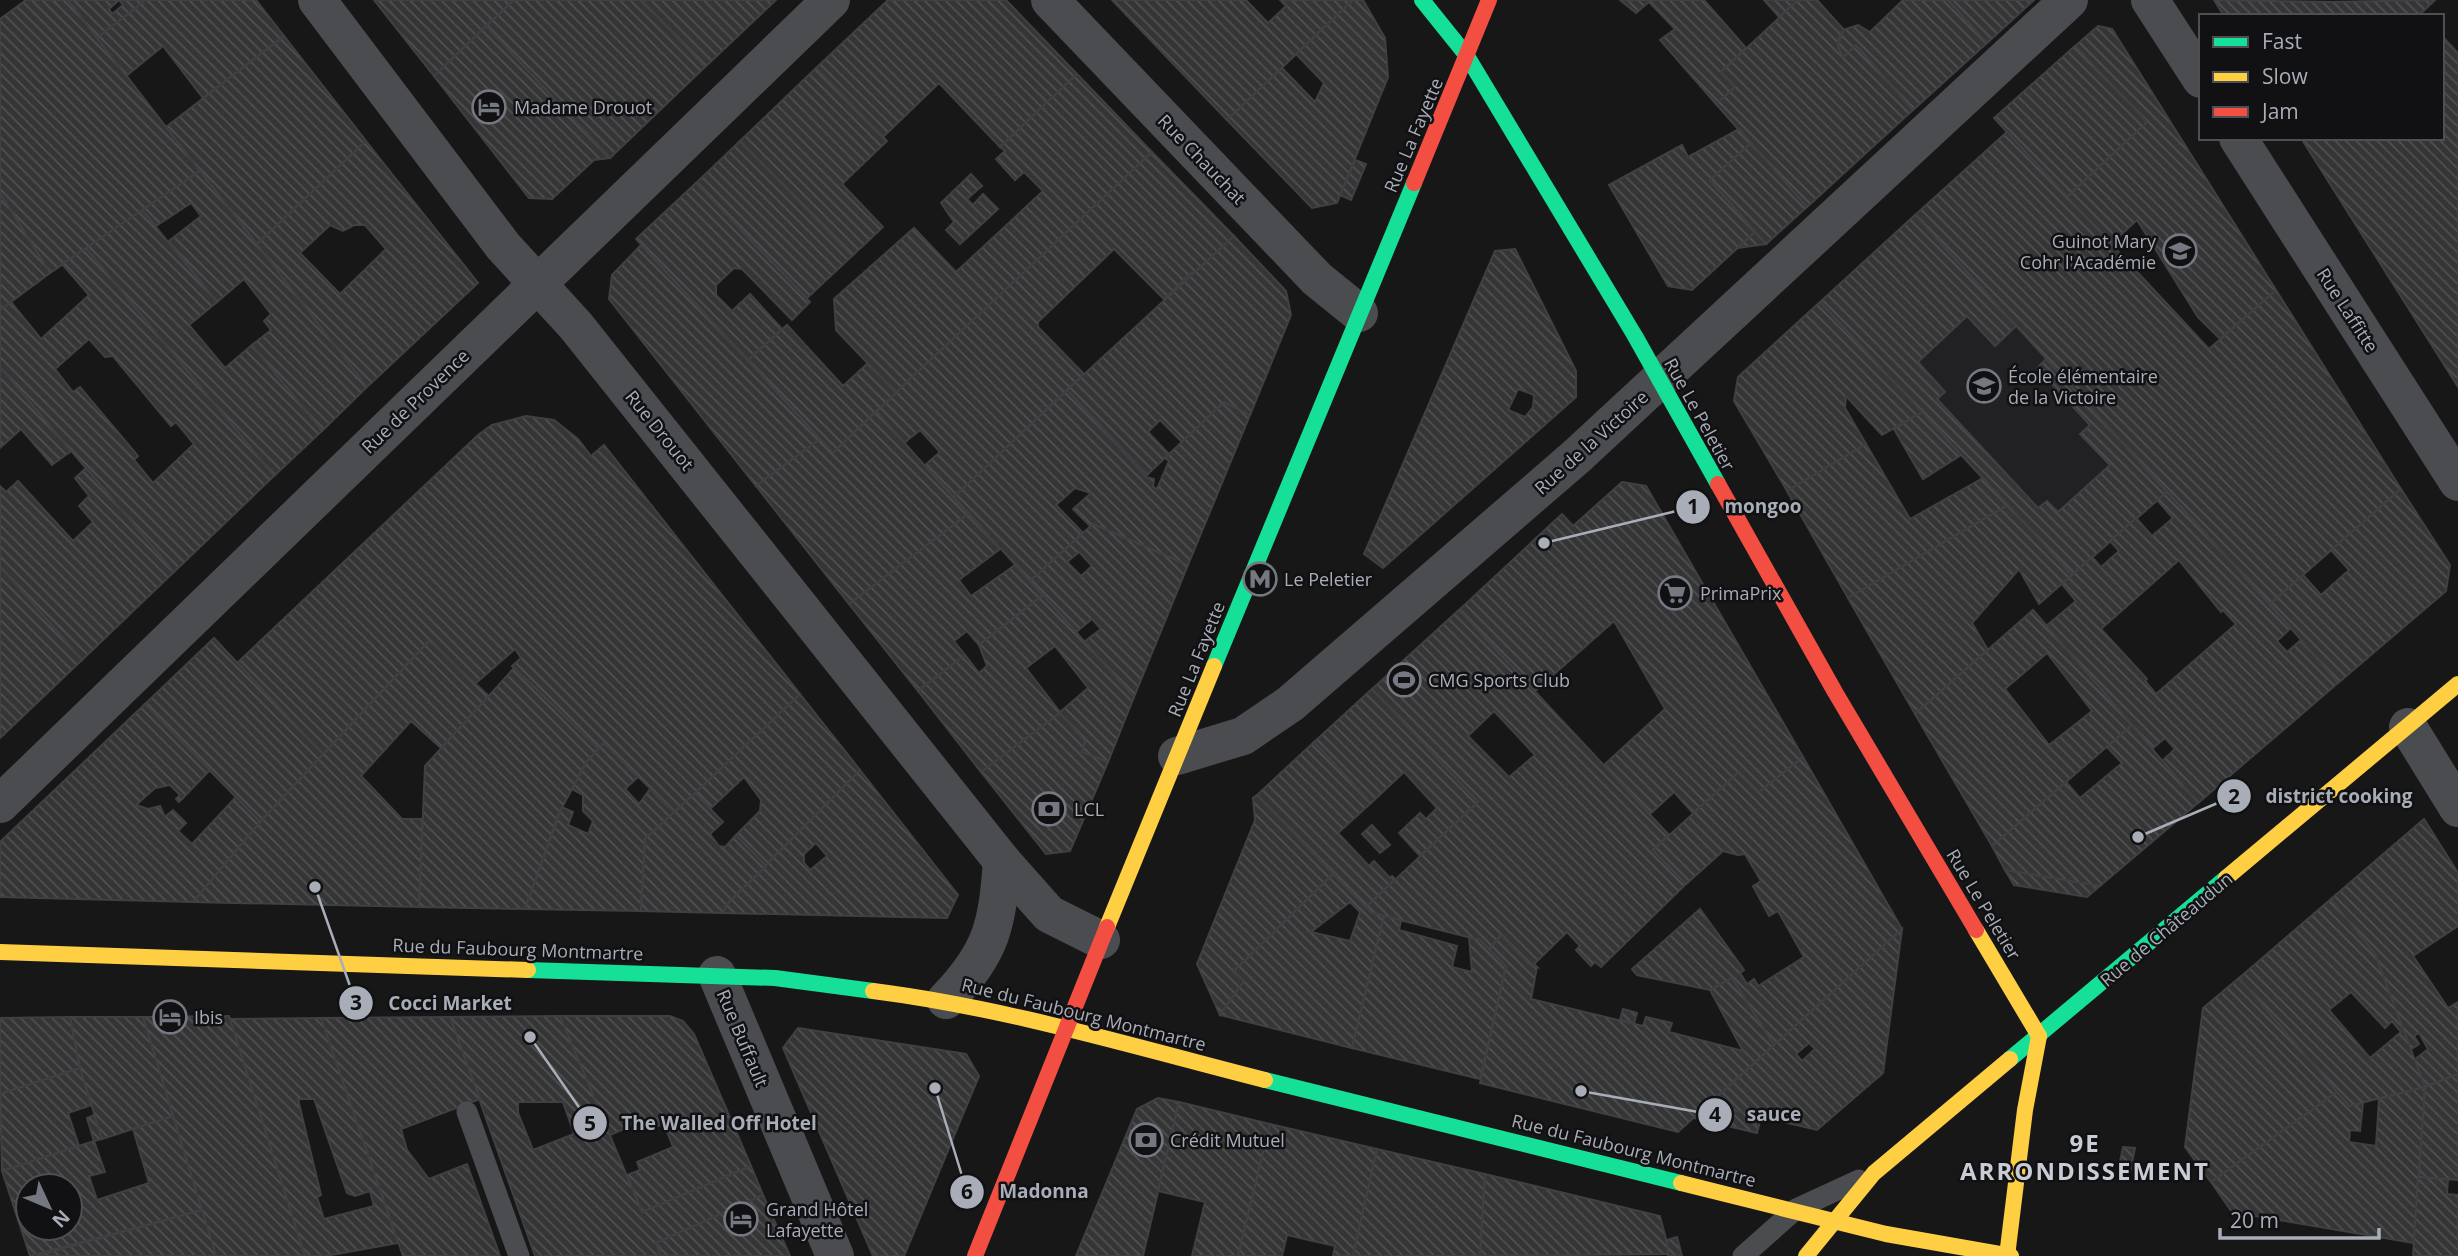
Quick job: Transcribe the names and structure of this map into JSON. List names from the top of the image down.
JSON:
{
  "streets": {
    "street": [
      "Rue La Fayette",
      "Rue Chauchat",
      "Rue Laffitte",
      "Rue de Provence",
      "Rue Le Peletier",
      "Rue Drouot",
      "Rue de la Victoire",
      "Rue de Châteaudun",
      "Rue du Faubourg Montmartre",
      "Rue Buffault"
    ]
  },
  "crossings": [
    ["Rue La Fayette", "Rue Chauchat"],
    ["Rue La Fayette", "Rue Le Peletier"],
    ["Rue La Fayette", "Rue Drouot"],
    ["Rue La Fayette", "Rue de la Victoire"],
    ["Rue La Fayette", "Rue du Faubourg Montmartre"],
    ["Rue de Provence", "Rue Drouot"],
    ["Rue Le Peletier", "Rue de la Victoire"],
    ["Rue Le Peletier", "Rue de Châteaudun"],
    ["Rue de Châteaudun", "Rue du Faubourg Montmartre"],
    ["Rue du Faubourg Montmartre", "Rue Buffault"]
  ],
  "districts": ["9E ARRONDISSEMENT"],
  "places": {
    "hotel": ["Madame Drouot", "Ibis", "Grand Hôtel Lafayette"],
    "school or university": ["Guinot Mary Cohr l'Académie", "École élémentaire de la Victoire"],
    "other": [
      "mongoo",
      "district cooking",
      "Cocci Market",
      "The Walled Off Hotel",
      "Madonna",
      "sauce"
    ],
    "metro station": ["Le Peletier"],
    "supermarket": ["PrimaPrix"],
    "sports": ["CMG Sports Club"],
    "bank": ["LCL", "Crédit Mutuel"]
  },
  "legend": ["Fast", "Slow", "Jam"],
  "scale_bar": "20 m",
  "north": "bottom right"
}
